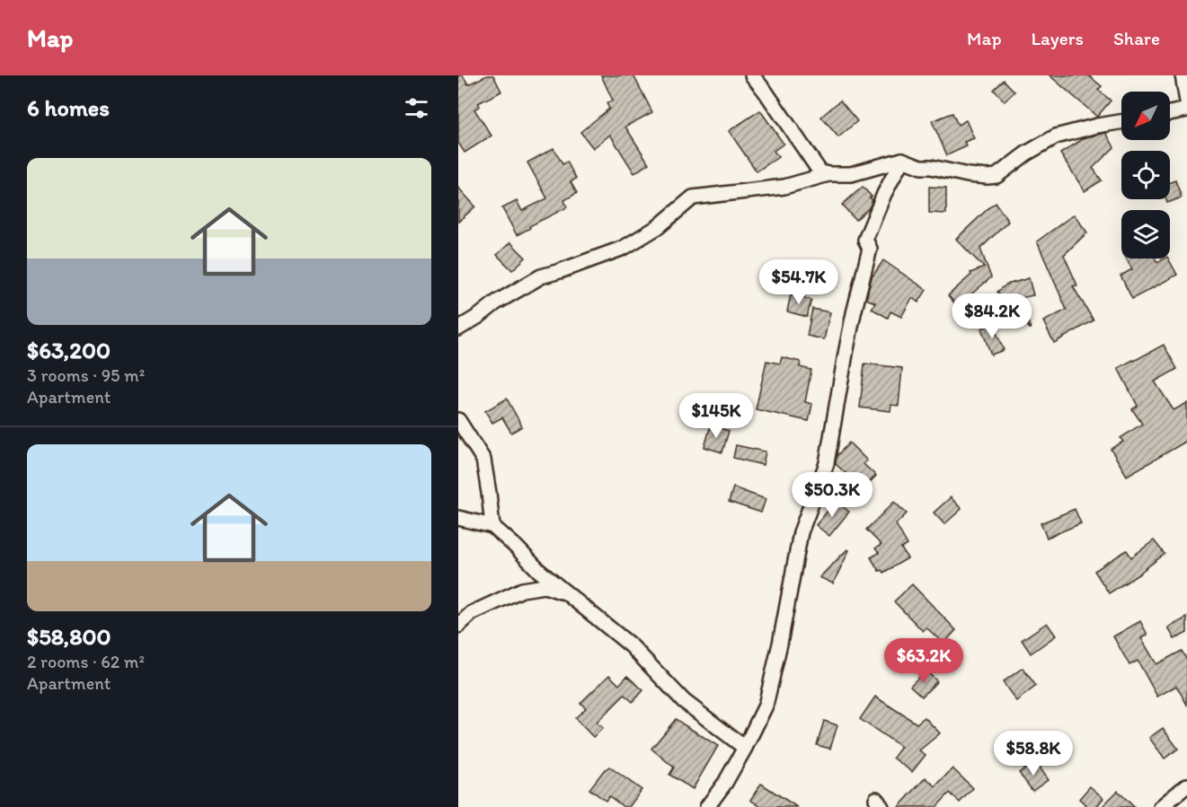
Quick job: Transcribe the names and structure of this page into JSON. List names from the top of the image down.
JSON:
{
  "north": "bottom left",
  "page": {
    "header": "Map",
    "nav": ["Map", "Layers", "Share"],
    "heading": "6 homes",
    "list": [
      {
        "name": "$63,200",
        "note": "3 rooms · 95 m² · Apartment"
      },
      {
        "name": "$58,800",
        "note": "2 rooms · 62 m² · Apartment"
      }
    ],
    "price": [
      "$54.7K",
      "$84.2K",
      "$145K",
      "$50.3K",
      "$63.2K",
      "$58.8K"
    ]
  }
}
